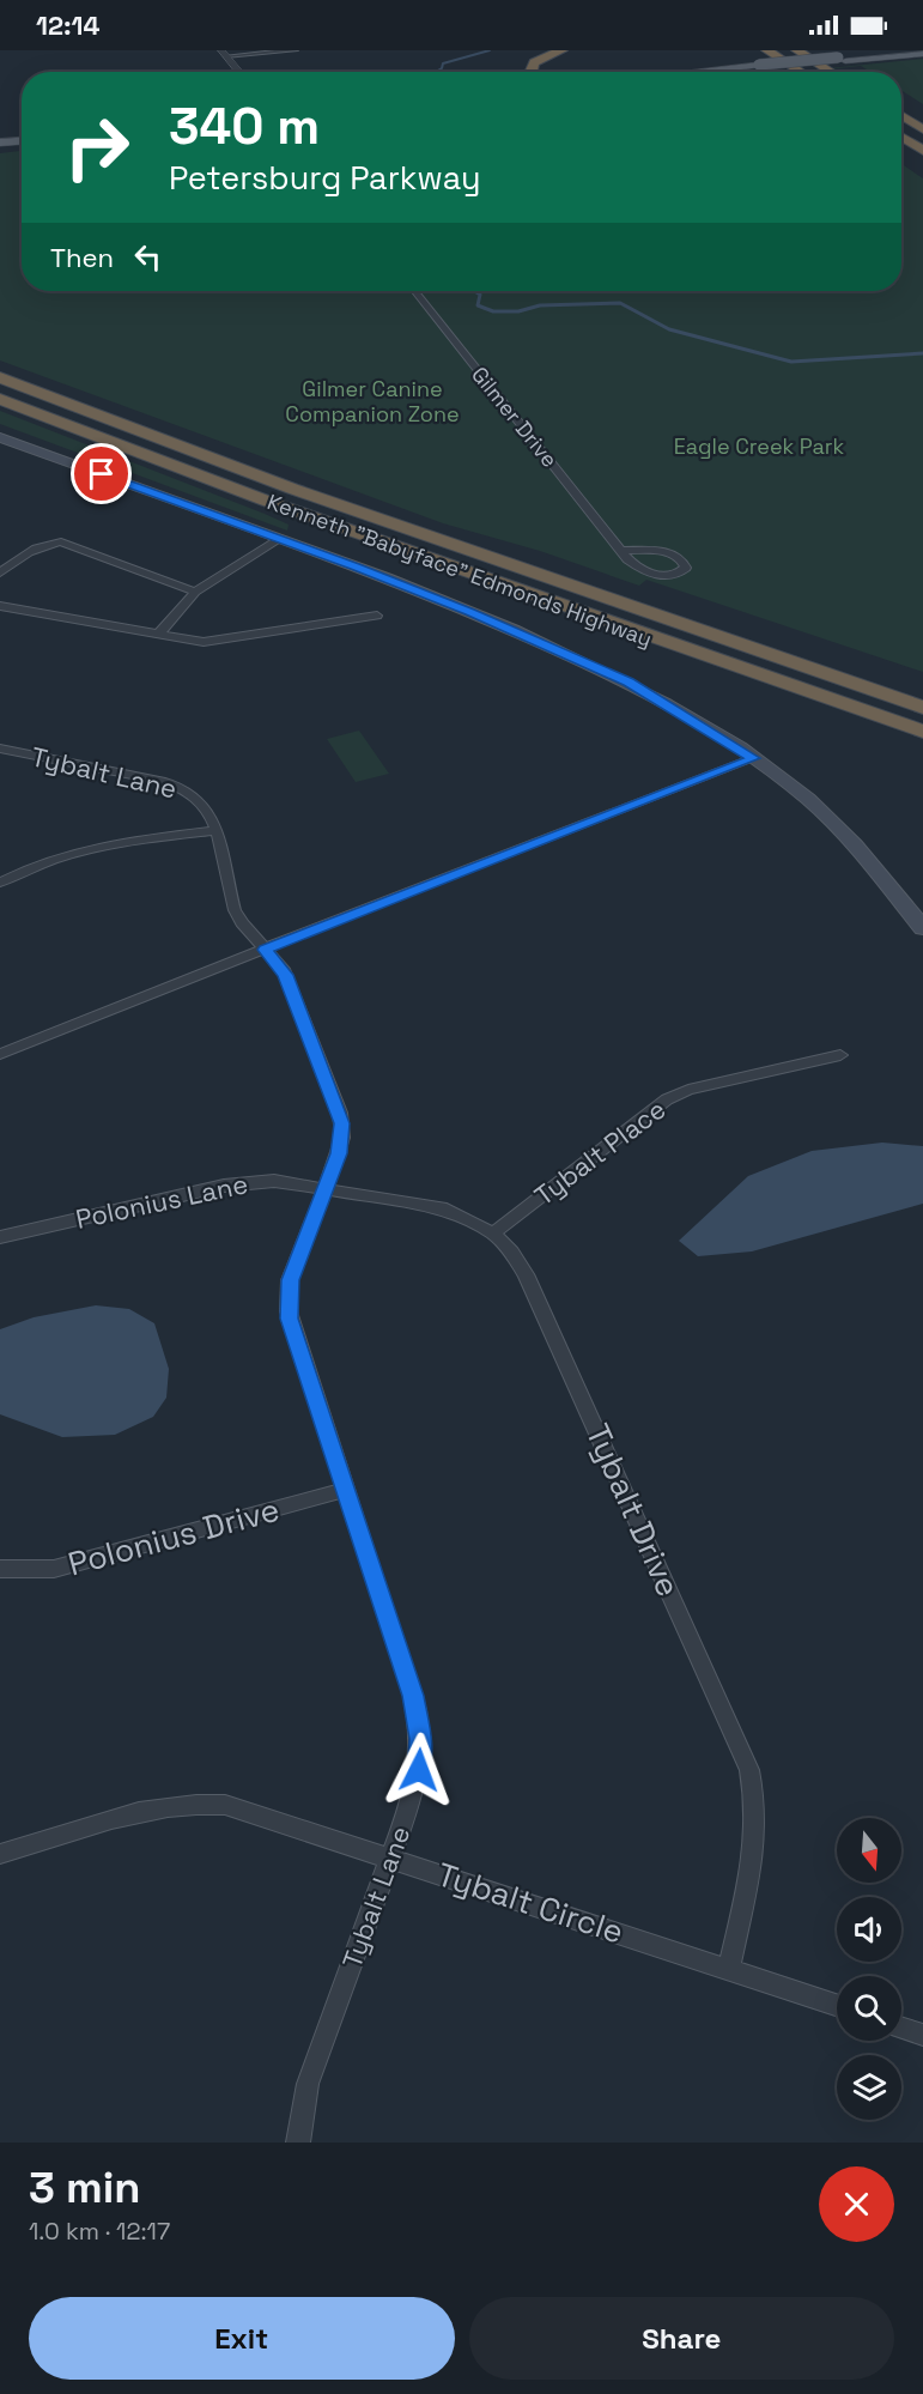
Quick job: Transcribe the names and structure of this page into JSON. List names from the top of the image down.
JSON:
{
  "streets": {
    "highway": ["Kenneth \"Babyface\" Edmonds Highway"],
    "street": [
      "Gilmer Drive",
      "Tybalt Lane",
      "Tybalt Place",
      "Polonius Lane",
      "Tybalt Drive",
      "Polonius Drive",
      "Tybalt Circle"
    ]
  },
  "crossings": [
    ["Tybalt Lane", "Polonius Lane"],
    ["Tybalt Lane", "Tybalt Drive"],
    ["Tybalt Lane", "Polonius Drive"],
    ["Tybalt Lane", "Tybalt Circle"],
    ["Tybalt Place", "Tybalt Drive"],
    ["Polonius Lane", "Tybalt Drive"],
    ["Tybalt Drive", "Tybalt Circle"]
  ],
  "parks": ["Gilmer Canine Companion Zone", "Eagle Creek Park"],
  "north": "bottom",
  "page": {
    "status": "12:14",
    "turn": ["340 m", "Petersburg Parkway"],
    "then": "Then",
    "heading": ["3 min", "1.0 km · 12:17"],
    "buttons": ["Exit", "Share"]
  }
}
